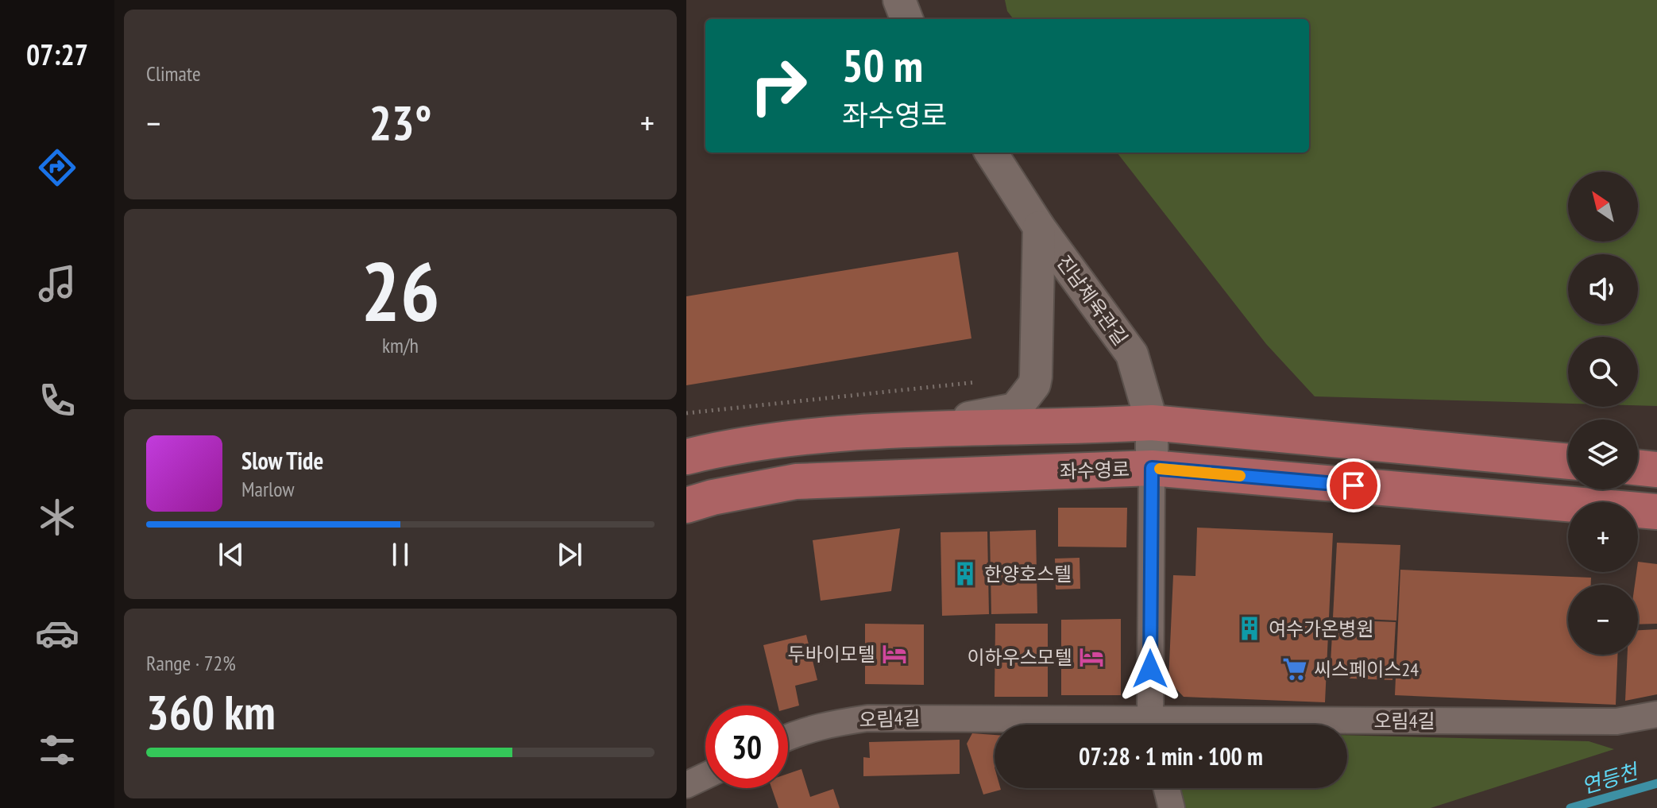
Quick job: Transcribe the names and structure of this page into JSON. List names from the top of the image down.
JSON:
{
  "streets": {
    "main road": ["좌수영로"],
    "street": ["진남체육관길", "오림4길"]
  },
  "crossings": [
    ["진남체육관길", "좌수영로"]
  ],
  "water": ["연등천"],
  "places": {
    "building": ["한양호스텔", "여수가온병원"],
    "hotel": ["두바이모텔", "이하우스모텔"],
    "supermarket": ["씨스페이스24"]
  },
  "north": "top left",
  "page": {
    "tabs": "07:27",
    "tile": [
      "Climate",
      ["26", "km/h"],
      ["Range · 72%", "360 km"]
    ],
    "turn": ["50 m", "좌수영로"],
    "heat": ["−", "23°", "+"],
    "map_buttons": ["+", "−"],
    "song": ["Slow Tide", "Marlow"],
    "limit": "30",
    "trip": "07:28 · 1 min · 100 m"
  }
}
